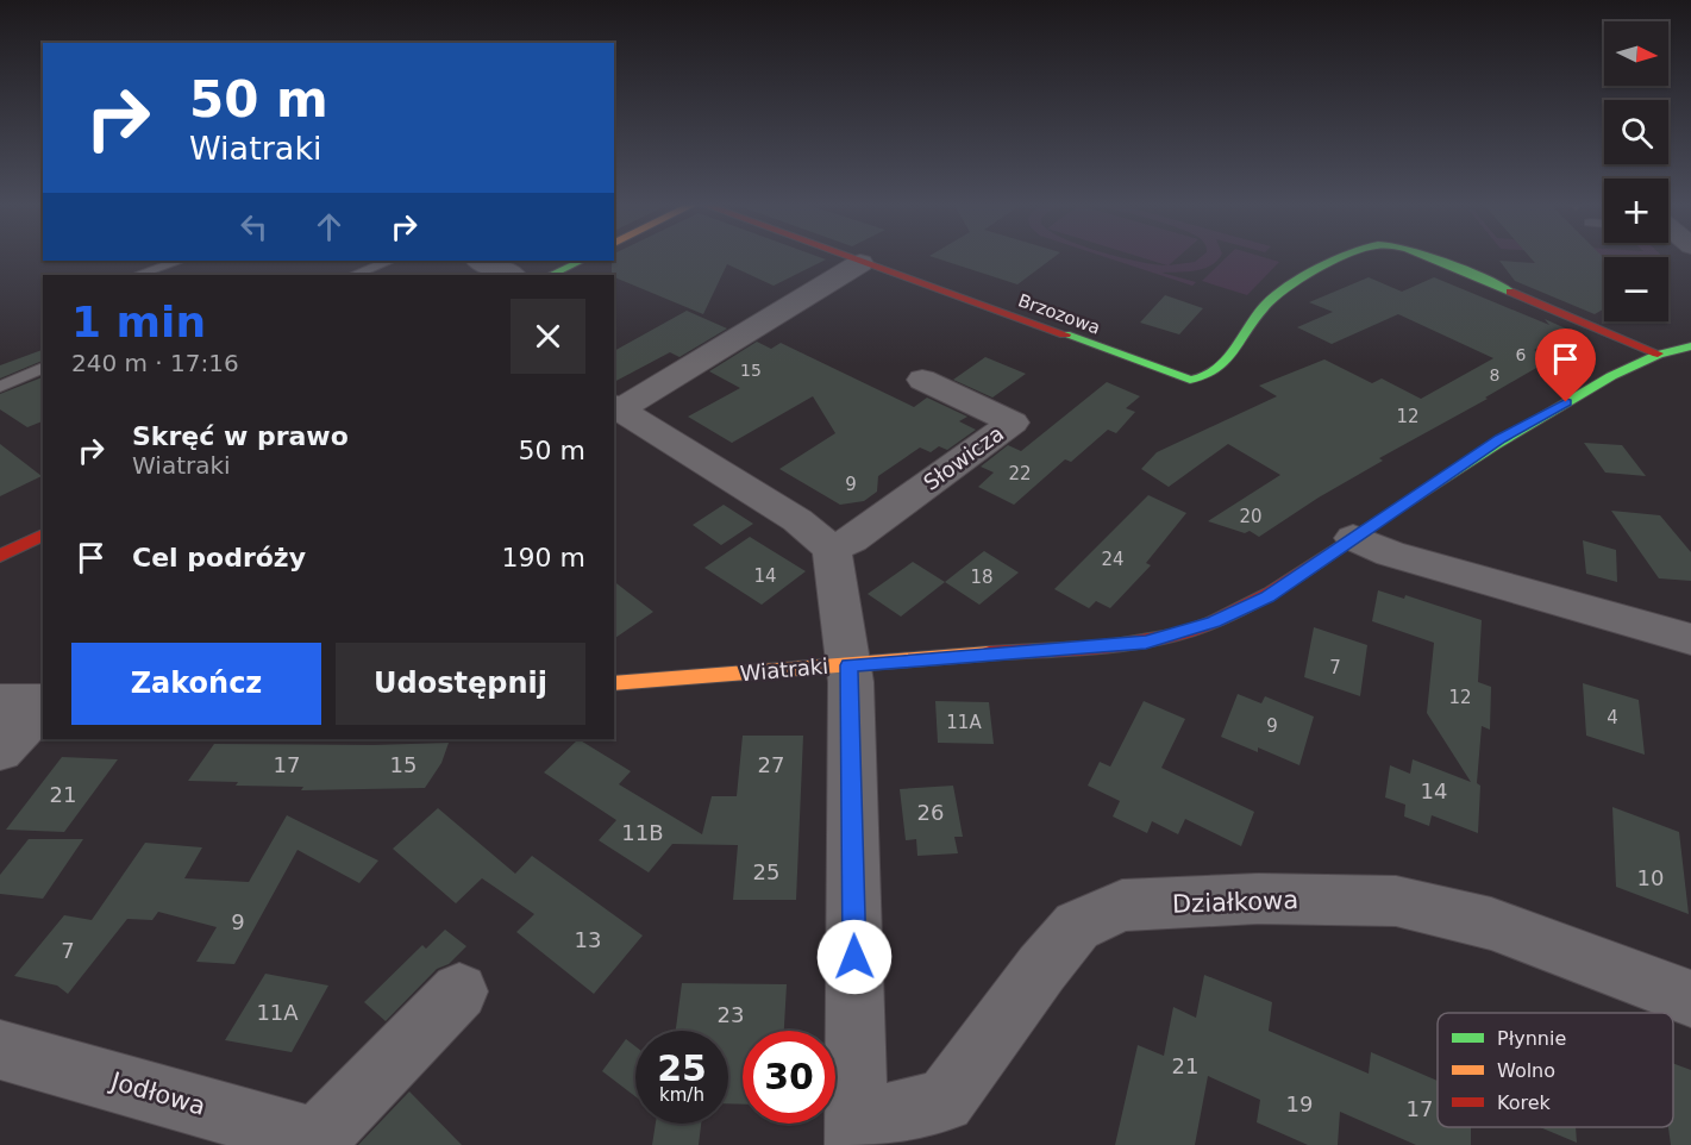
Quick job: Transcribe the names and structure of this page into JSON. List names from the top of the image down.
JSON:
{
  "streets": {
    "street": [
      "Brzozowa",
      "Słowicza",
      "Wiatraki",
      "Działkowa",
      "Jodłowa"
    ]
  },
  "crossings": [
    ["Brzozowa", "Wiatraki"]
  ],
  "house_numbers": [
    "6",
    "15",
    "8",
    "12",
    "22",
    "9",
    "20",
    "24",
    "14",
    "18",
    "7",
    "12",
    "4",
    "11A",
    "9",
    "17",
    "15",
    "27",
    "14",
    "21",
    "26",
    "11B",
    "25",
    "10",
    "9",
    "13",
    "7",
    "11A",
    "23",
    "21",
    "19",
    "17"
  ],
  "legend": ["Płynnie", "Wolno", "Korek"],
  "north": "right",
  "page": {
    "map_buttons": ["+", "−"],
    "turn": ["50 m", "Wiatraki"],
    "heading": ["1 min", "240 m · 17:16"],
    "list": [
      {
        "name": "Skręć w prawo",
        "note": "Wiatraki",
        "value": "50 m"
      },
      {
        "name": "Cel podróży",
        "value": "190 m"
      }
    ],
    "buttons": ["Zakończ", "Udostępnij"],
    "speed": "25 km/h",
    "limit": "30"
  }
}
